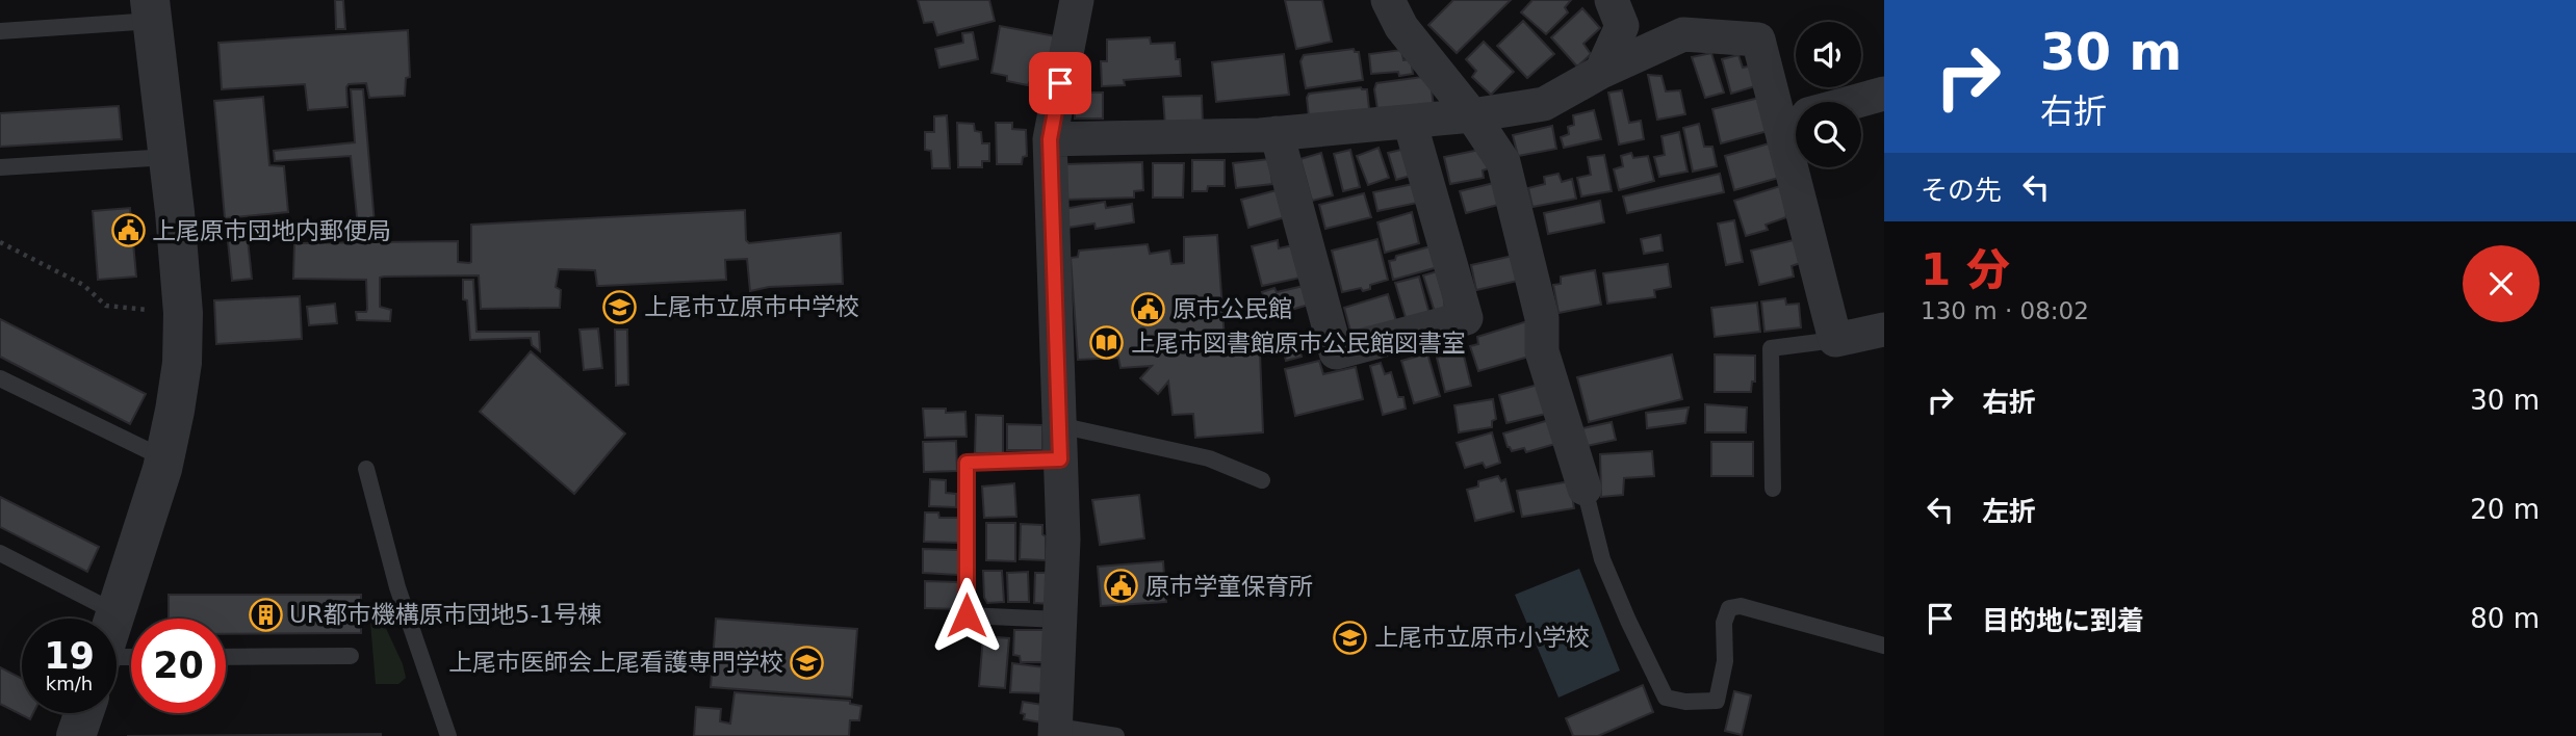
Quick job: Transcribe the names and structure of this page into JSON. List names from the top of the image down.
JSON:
{
  "places": {
    "public building": ["上尾原市団地内郵便局", "原市公民館", "原市学童保育所"],
    "school or university": ["上尾市立原市中学校", "上尾市立原市小学校", "上尾市医師会上尾看護専門学校"],
    "library": ["上尾市図書館原市公民館図書室"],
    "building": ["UR都市機構原市団地5-1号棟"]
  },
  "page": {
    "turn": ["30 m", "右折"],
    "then": "その先",
    "heading": ["1 分", "130 m · 08:02"],
    "list": [
      {
        "name": "右折",
        "value": "30 m"
      },
      {
        "name": "左折",
        "value": "20 m"
      },
      {
        "name": "目的地に到着",
        "value": "80 m"
      }
    ],
    "speed": "19 km/h",
    "limit": "20"
  }
}
